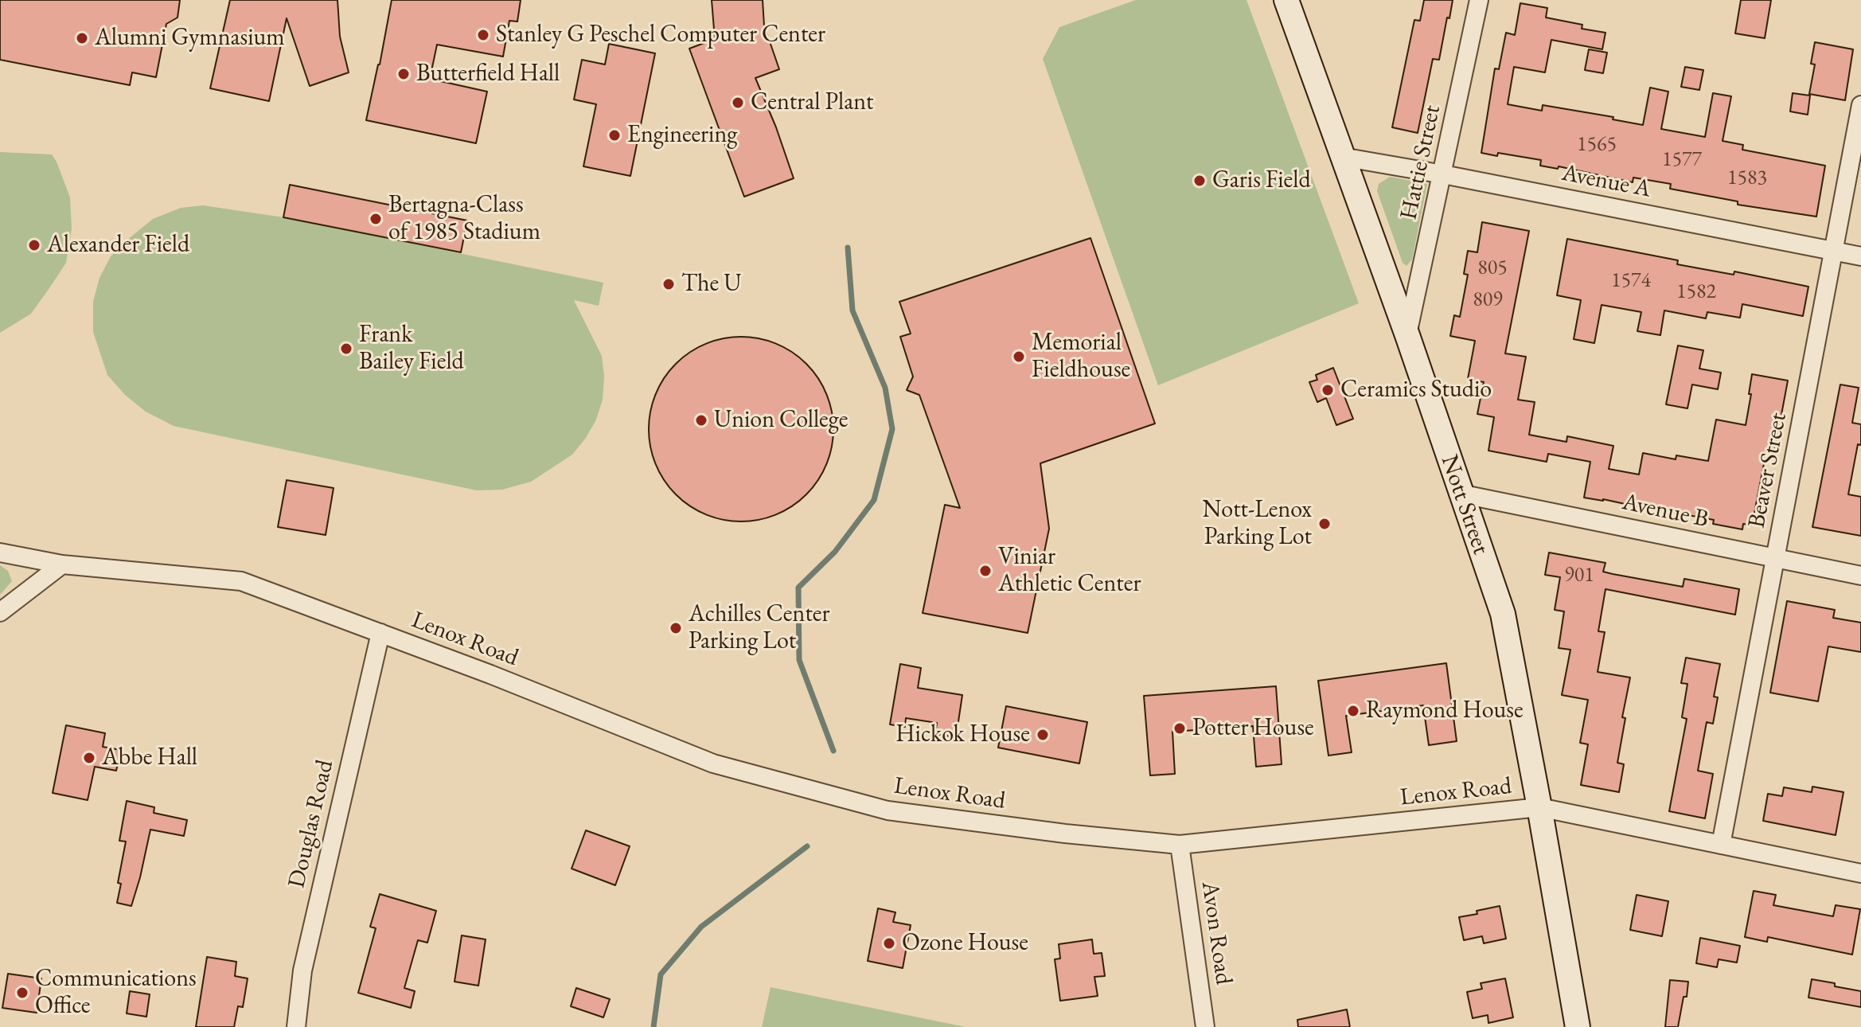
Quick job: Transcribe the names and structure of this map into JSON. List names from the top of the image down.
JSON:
{
  "streets": {
    "main road": ["Nott Street"],
    "street": [
      "Hattie Street",
      "Avenue A",
      "Beaver Street",
      "Avenue B",
      "Lenox Road",
      "Douglas Road",
      "Avon Road"
    ]
  },
  "crossings": [
    ["Hattie Street", "Avenue A"],
    ["Hattie Street", "Nott Street"],
    ["Avenue A", "Beaver Street"],
    ["Avenue A", "Nott Street"],
    ["Beaver Street", "Avenue B"],
    ["Beaver Street", "Lenox Road"],
    ["Nott Street", "Avenue B"],
    ["Nott Street", "Lenox Road"],
    ["Lenox Road", "Douglas Road"],
    ["Lenox Road", "Avon Road"]
  ],
  "places": [
    "Stanley G Peschel Computer Center",
    "Alumni Gymnasium",
    "Butterfield Hall",
    "Central Plant",
    "Engineering",
    "Garis Field",
    "Bertagna-Class of 1985 Stadium",
    "Alexander Field",
    "The U",
    "Frank Bailey Field",
    "Memorial Fieldhouse",
    "Ceramics Studio",
    "Union College",
    "Nott-Lenox Parking Lot",
    "Viniar Athletic Center",
    "Achilles Center Parking Lot",
    "Raymond House",
    "Potter House",
    "Hickok House",
    "Abbe Hall",
    "Ozone House",
    "Communications Office"
  ],
  "house_numbers": [
    "1565",
    "1577",
    "1583",
    "805",
    "1574",
    "1582",
    "809",
    "901"
  ]
}
